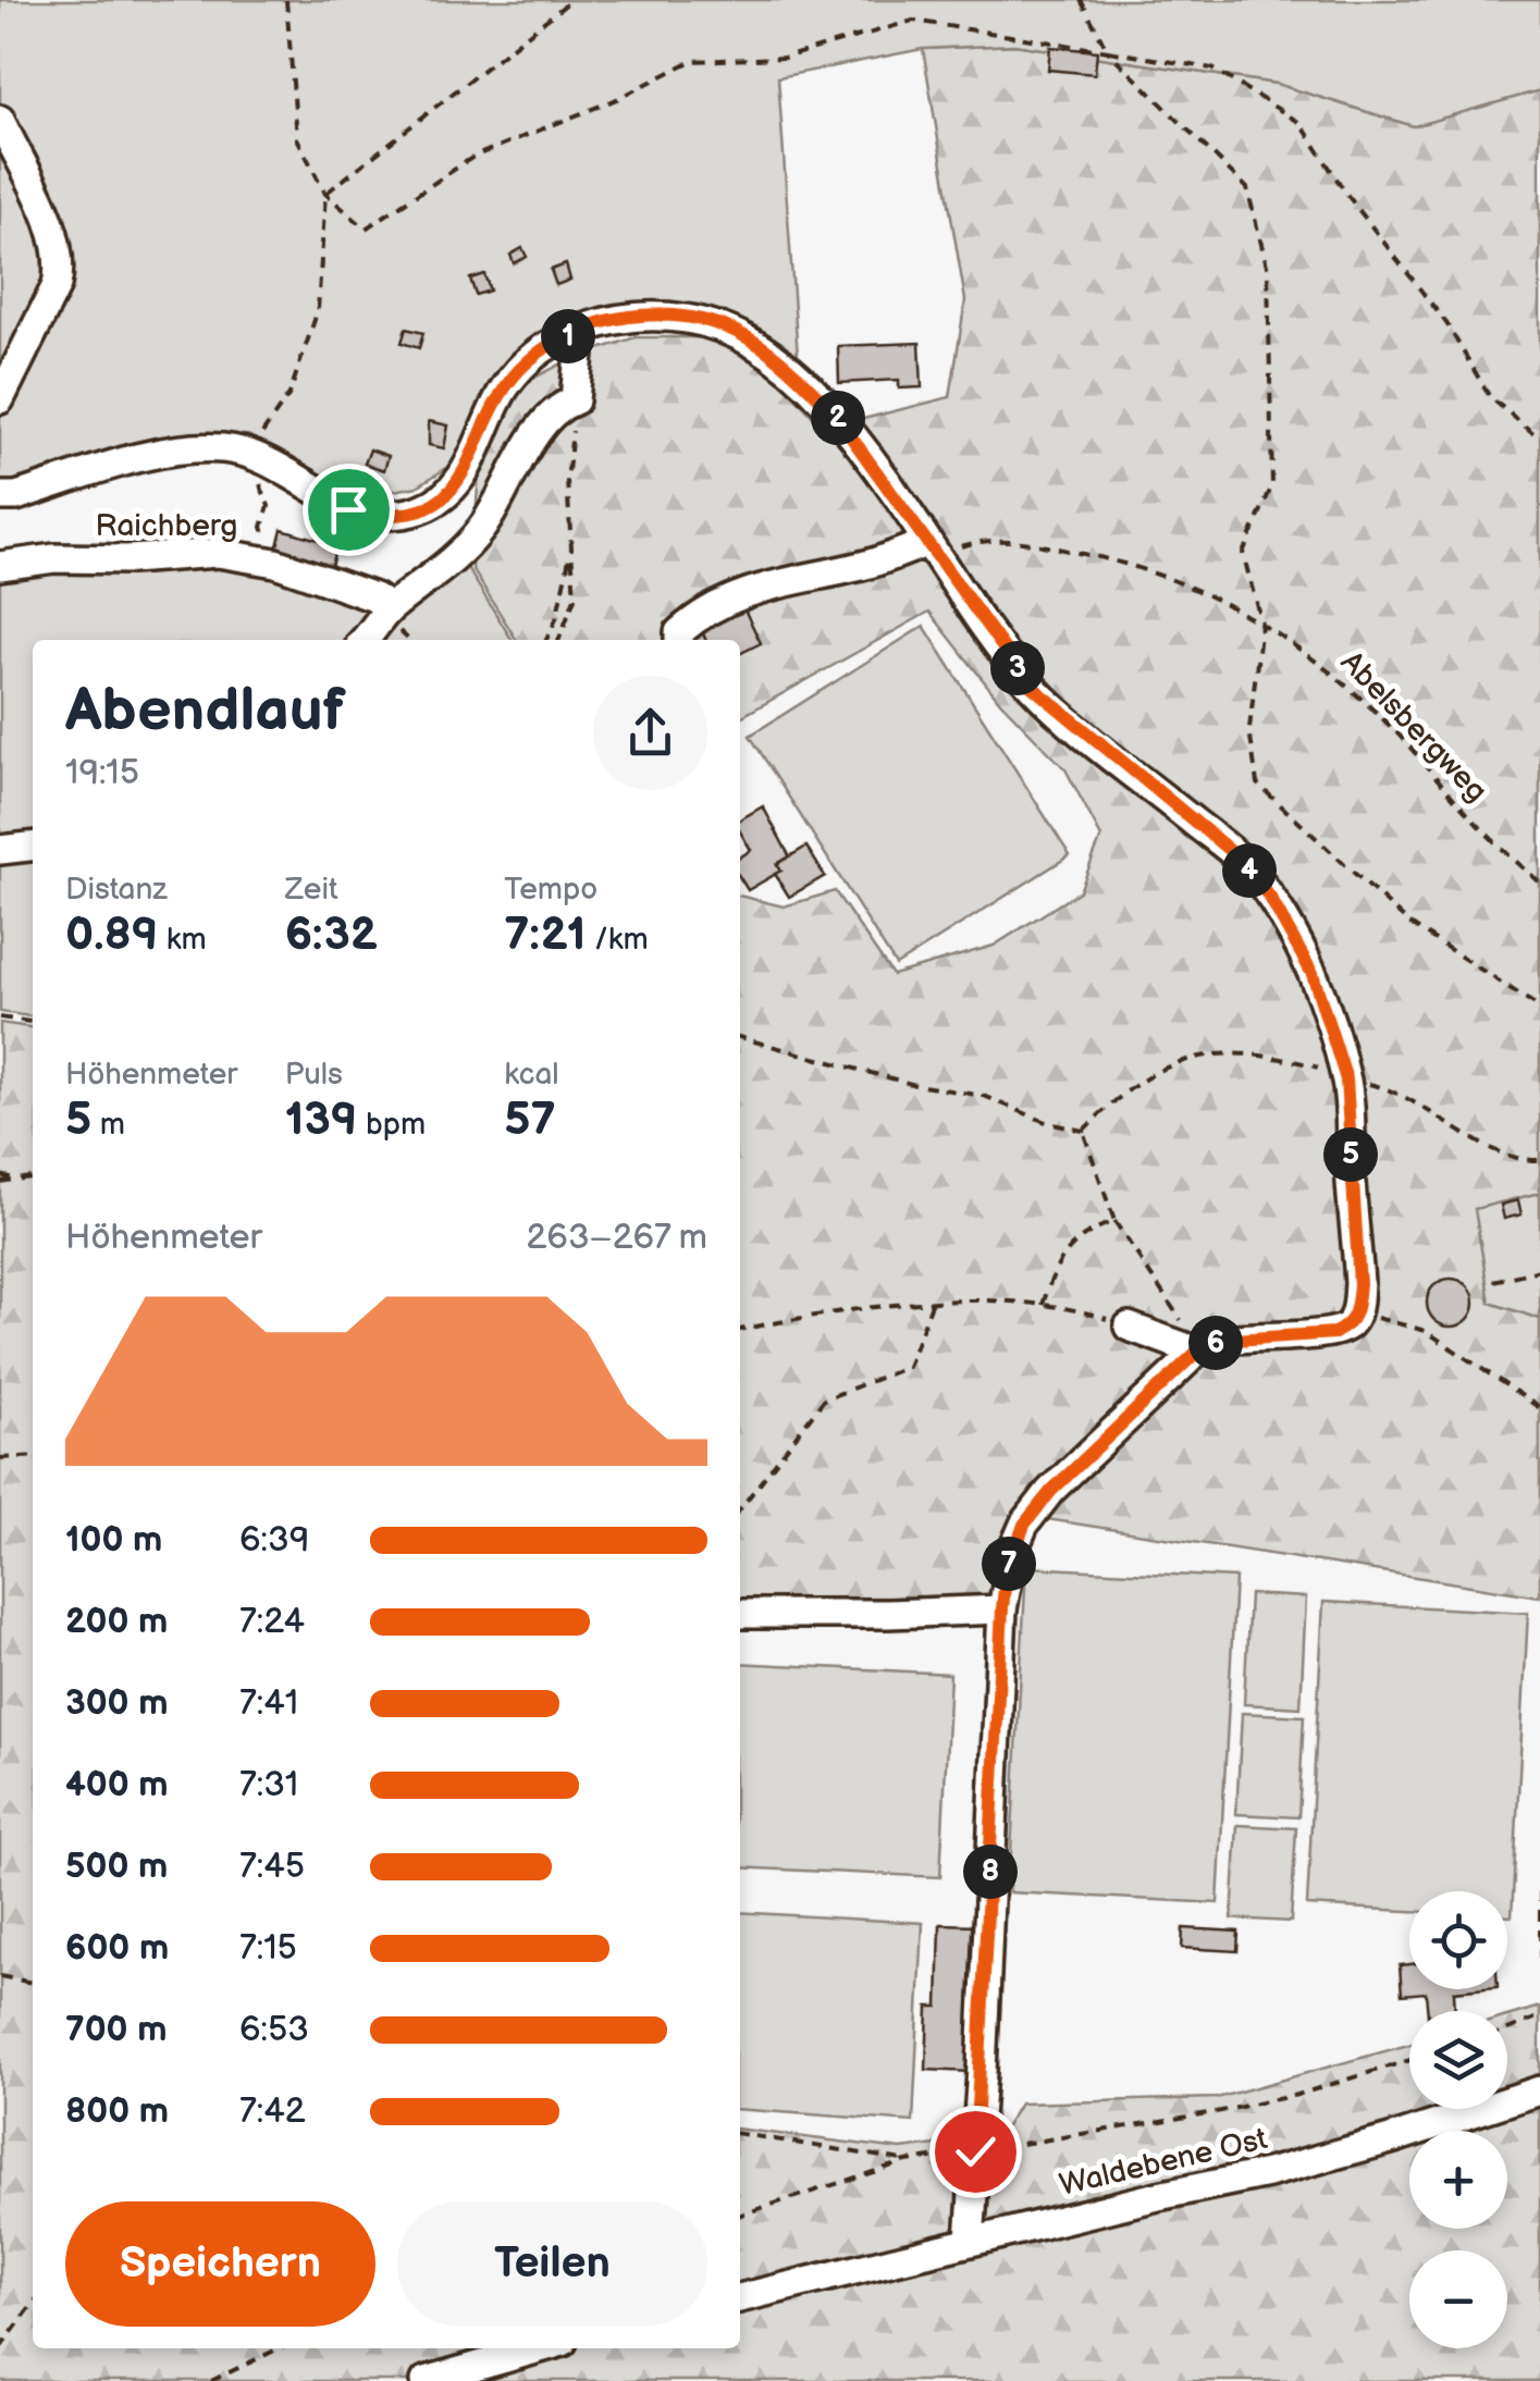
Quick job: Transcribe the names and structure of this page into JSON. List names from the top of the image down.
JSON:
{
  "streets": {
    "street": ["Raichberg", "Waldebene Ost"],
    "path": ["Abelsbergweg"]
  },
  "page": {
    "pins": [
      "1",
      "2",
      "3",
      "4",
      "5",
      "6",
      "7",
      "8"
    ],
    "heading": ["Abendlauf", "19:15"],
    "stats": [
      ["Distanz", "0.89 km"],
      ["Zeit", "6:32"],
      ["Tempo", "7:21 /km"],
      ["Höhenmeter", "5 m"],
      ["Puls", "139 bpm"],
      ["kcal", "57"]
    ],
    "chart": ["Höhenmeter", "263–267 m"],
    "list": [
      {
        "name": "100 m",
        "note": "6:39"
      },
      {
        "name": "200 m",
        "note": "7:24"
      },
      {
        "name": "300 m",
        "note": "7:41"
      },
      {
        "name": "400 m",
        "note": "7:31"
      },
      {
        "name": "500 m",
        "note": "7:45"
      },
      {
        "name": "600 m",
        "note": "7:15"
      },
      {
        "name": "700 m",
        "note": "6:53"
      },
      {
        "name": "800 m",
        "note": "7:42"
      }
    ],
    "map_buttons": ["+", "−"],
    "buttons": ["Speichern", "Teilen"]
  }
}
